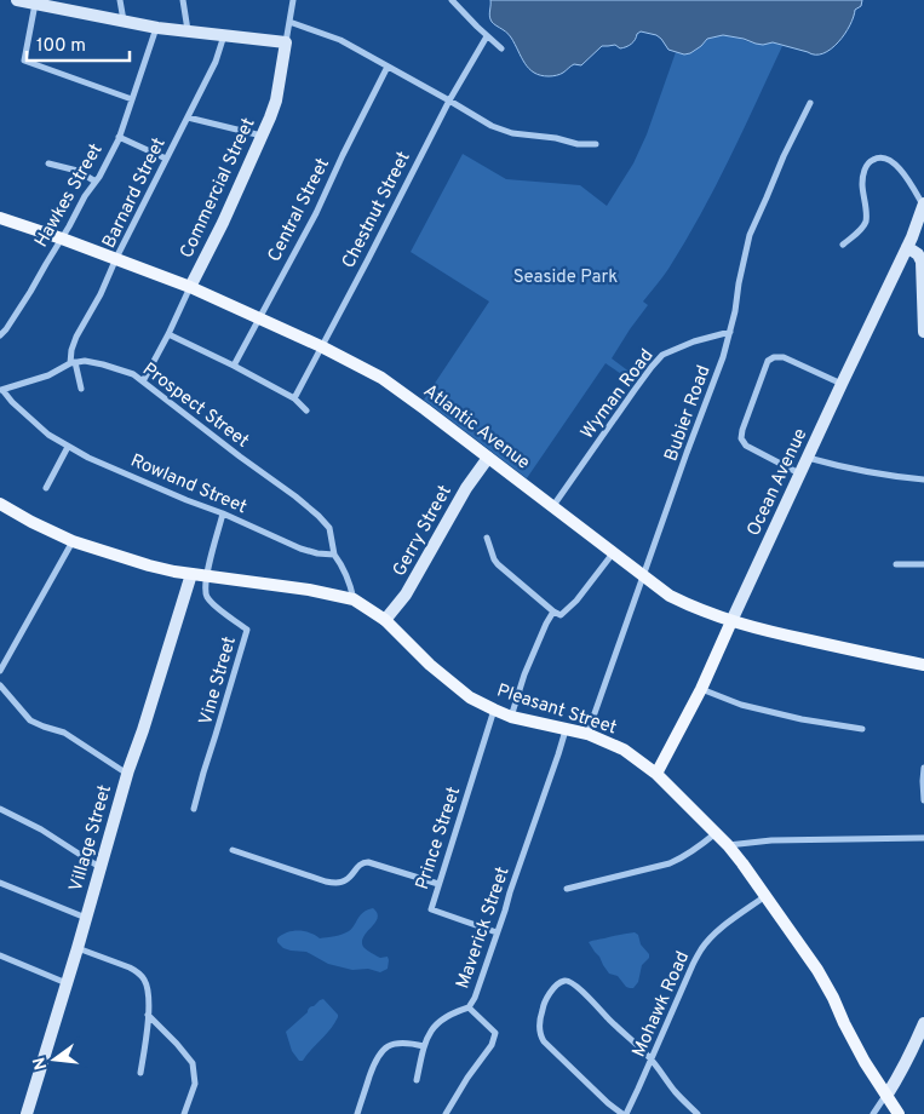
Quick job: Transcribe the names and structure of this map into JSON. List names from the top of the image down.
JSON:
{
  "streets": {
    "main road": [
      "Commercial Street",
      "Atlantic Avenue",
      "Ocean Avenue",
      "Gerry Street",
      "Pleasant Street",
      "Village Street"
    ],
    "street": [
      "Barnard Street",
      "Hawkes Street",
      "Central Street",
      "Chestnut Street",
      "Wyman Road",
      "Prospect Street",
      "Bubier Road",
      "Rowland Street",
      "Vine Street",
      "Prince Street",
      "Maverick Street",
      "Mohawk Road"
    ]
  },
  "crossings": [
    ["Commercial Street", "Prospect Street"],
    ["Commercial Street", "Atlantic Avenue"],
    ["Barnard Street", "Prospect Street"],
    ["Barnard Street", "Atlantic Avenue"],
    ["Hawkes Street", "Atlantic Avenue"],
    ["Central Street", "Atlantic Avenue"],
    ["Chestnut Street", "Atlantic Avenue"],
    ["Wyman Road", "Bubier Road"],
    ["Wyman Road", "Atlantic Avenue"],
    ["Prospect Street", "Rowland Street"],
    ["Bubier Road", "Atlantic Avenue"],
    ["Bubier Road", "Pleasant Street"],
    ["Atlantic Avenue", "Ocean Avenue"],
    ["Atlantic Avenue", "Gerry Street"],
    ["Ocean Avenue", "Pleasant Street"],
    ["Gerry Street", "Pleasant Street"],
    ["Vine Street", "Pleasant Street"],
    ["Pleasant Street", "Village Street"],
    ["Pleasant Street", "Prince Street"],
    ["Pleasant Street", "Maverick Street"],
    ["Pleasant Street", "Mohawk Road"],
    ["Prince Street", "Maverick Street"]
  ],
  "parks": ["Seaside Park"],
  "scale_bar": "100 m",
  "north": "left"
}
